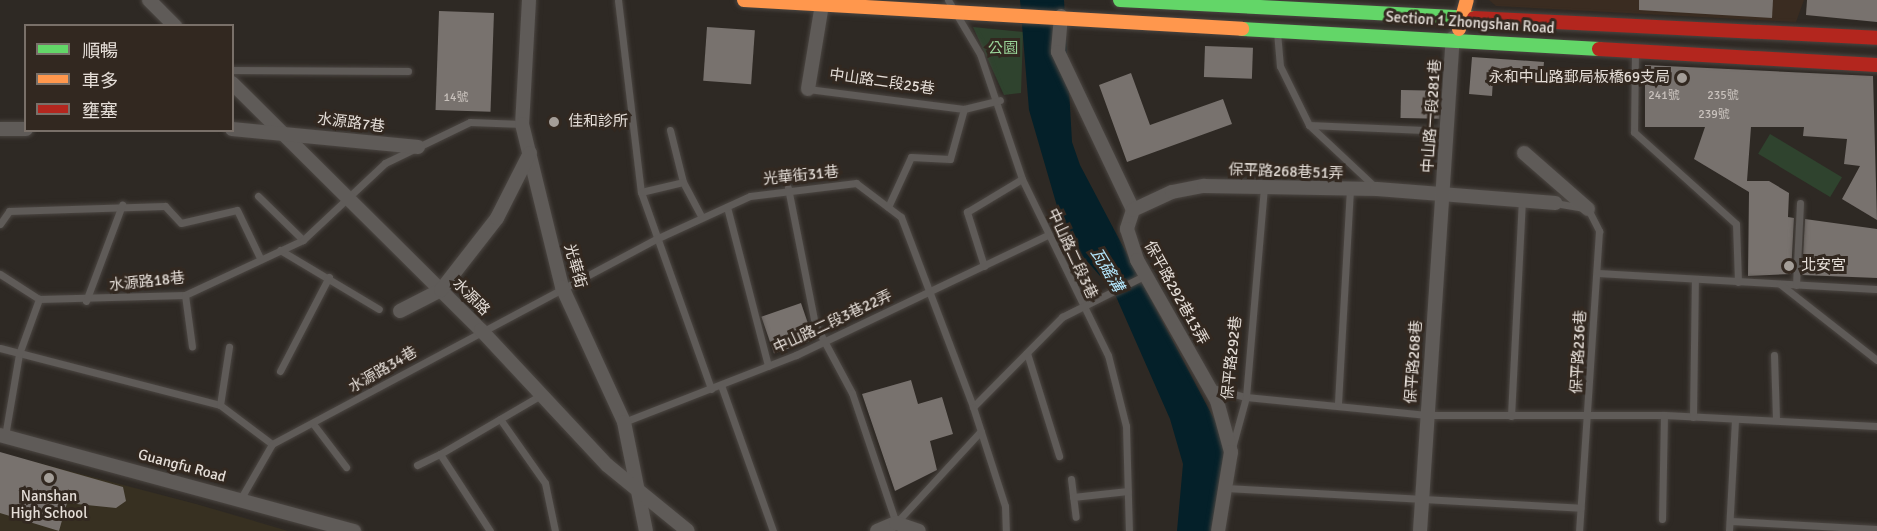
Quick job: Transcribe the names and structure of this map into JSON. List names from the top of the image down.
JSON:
{
  "streets": {
    "street": [
      "Section 1 Zhongshan Road",
      "中山路二段25巷",
      "中山路一段281巷",
      "水源路7巷",
      "保平路268巷51弄",
      "光華街",
      "保平路292巷13弄",
      "水源路",
      "保平路292巷",
      "保平路268巷",
      "Guangfu Road"
    ],
    "lane": [
      "光華街31巷",
      "中山路二段3巷",
      "水源路18巷",
      "中山路二段3巷22弄",
      "保平路236巷",
      "水源路34巷"
    ]
  },
  "crossings": [
    ["Section 1 Zhongshan Road", "中山路二段25巷"],
    ["Section 1 Zhongshan Road", "中山路一段281巷"],
    ["Section 1 Zhongshan Road", "中山路二段3巷"],
    ["Section 1 Zhongshan Road", "保平路292巷13弄"],
    ["中山路二段25巷", "中山路二段3巷"],
    ["中山路一段281巷", "保平路268巷51弄"],
    ["中山路一段281巷", "保平路268巷"],
    ["水源路7巷", "水源路18巷"],
    ["水源路7巷", "水源路"],
    ["保平路268巷51弄", "保平路292巷13弄"],
    ["保平路268巷51弄", "保平路292巷"],
    ["保平路268巷51弄", "保平路268巷"],
    ["光華街31巷", "光華街"],
    ["光華街31巷", "中山路二段3巷22弄"],
    ["光華街31巷", "水源路34巷"],
    ["中山路二段3巷", "中山路二段3巷22弄"],
    ["光華街", "水源路18巷"],
    ["光華街", "水源路"],
    ["光華街", "中山路二段3巷22弄"],
    ["光華街", "水源路34巷"],
    ["水源路18巷", "水源路"],
    ["保平路292巷13弄", "保平路292巷"],
    ["水源路", "水源路34巷"]
  ],
  "water": ["瓦磘溝"],
  "parks": ["公園"],
  "places": [
    "永和中山路郵局板橋69支局",
    "佳和診所",
    "北安宮",
    "Nanshan High School"
  ],
  "house_numbers": [
    "241號",
    "235號",
    "14號",
    "239號"
  ],
  "legend": ["順暢", "車多", "壅塞"]
}
